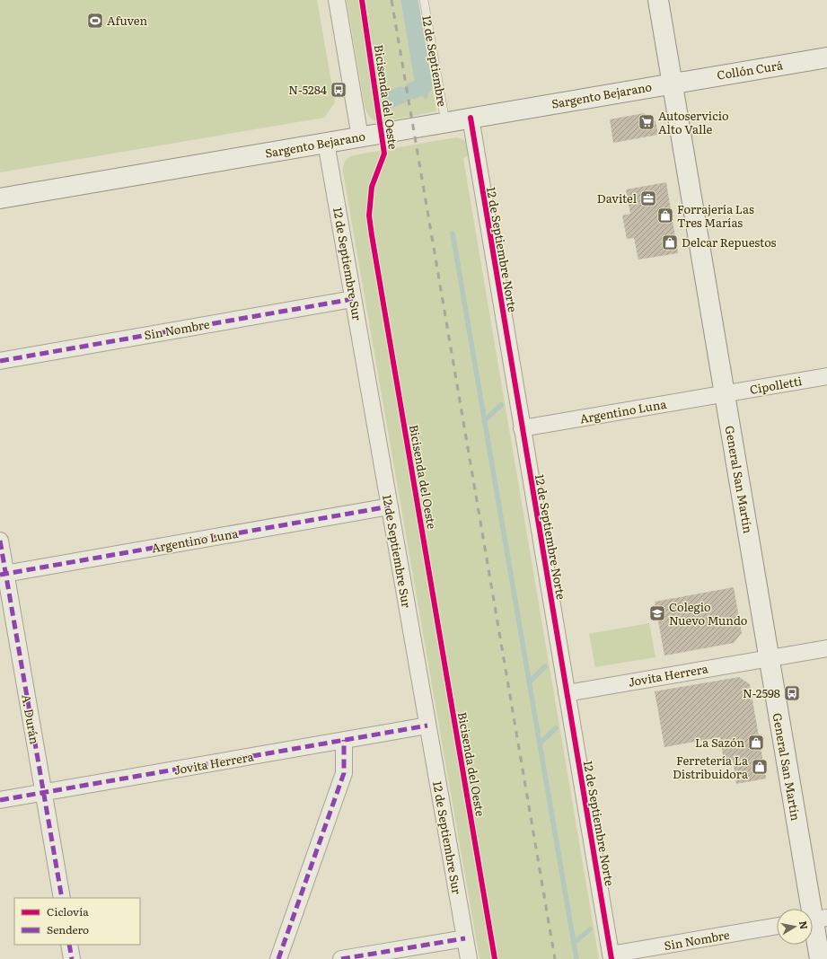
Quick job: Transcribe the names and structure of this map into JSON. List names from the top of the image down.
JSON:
{
  "streets": {
    "main road": ["Collón Curá", "Sargento Bejarano", "General San Martín"],
    "street": [
      "12 de Septiembre Norte",
      "12 de Septiembre Sur",
      "Sin Nombre",
      "Cipolletti",
      "Argentino Luna",
      "Jovita Herrera",
      "A. Durán"
    ],
    "lane": ["12 de Septiembre"],
    "cycle path": ["Bicisenda del Oeste"]
  },
  "crossings": [
    ["12 de Septiembre", "Sargento Bejarano"],
    ["Collón Curá", "Sargento Bejarano"],
    ["Collón Curá", "General San Martín"],
    ["Sargento Bejarano", "12 de Septiembre Norte"],
    ["Sargento Bejarano", "12 de Septiembre Sur"],
    ["Sargento Bejarano", "General San Martín"],
    ["12 de Septiembre Norte", "Sin Nombre"],
    ["12 de Septiembre Norte", "Argentino Luna"],
    ["12 de Septiembre Norte", "Jovita Herrera"],
    ["12 de Septiembre Sur", "Sin Nombre"],
    ["12 de Septiembre Sur", "Argentino Luna"],
    ["12 de Septiembre Sur", "Jovita Herrera"],
    ["Cipolletti", "Argentino Luna"],
    ["Cipolletti", "General San Martín"],
    ["Argentino Luna", "General San Martín"],
    ["Argentino Luna", "A. Durán"],
    ["General San Martín", "Jovita Herrera"],
    ["Jovita Herrera", "A. Durán"]
  ],
  "places": {
    "sports": ["Afuven"],
    "bus stop": ["N-5284", "N-2598"],
    "supermarket": ["Autoservicio Alto Valle"],
    "office": ["Davitel"],
    "shop": [
      "Forrajería Las Tres Marías",
      "Delcar Repuestos",
      "La Sazón",
      "Ferretería La Distribuidora"
    ],
    "school or university": ["Colegio Nuevo Mundo"]
  },
  "legend": ["Ciclovía", "Sendero"],
  "north": "right"
}
